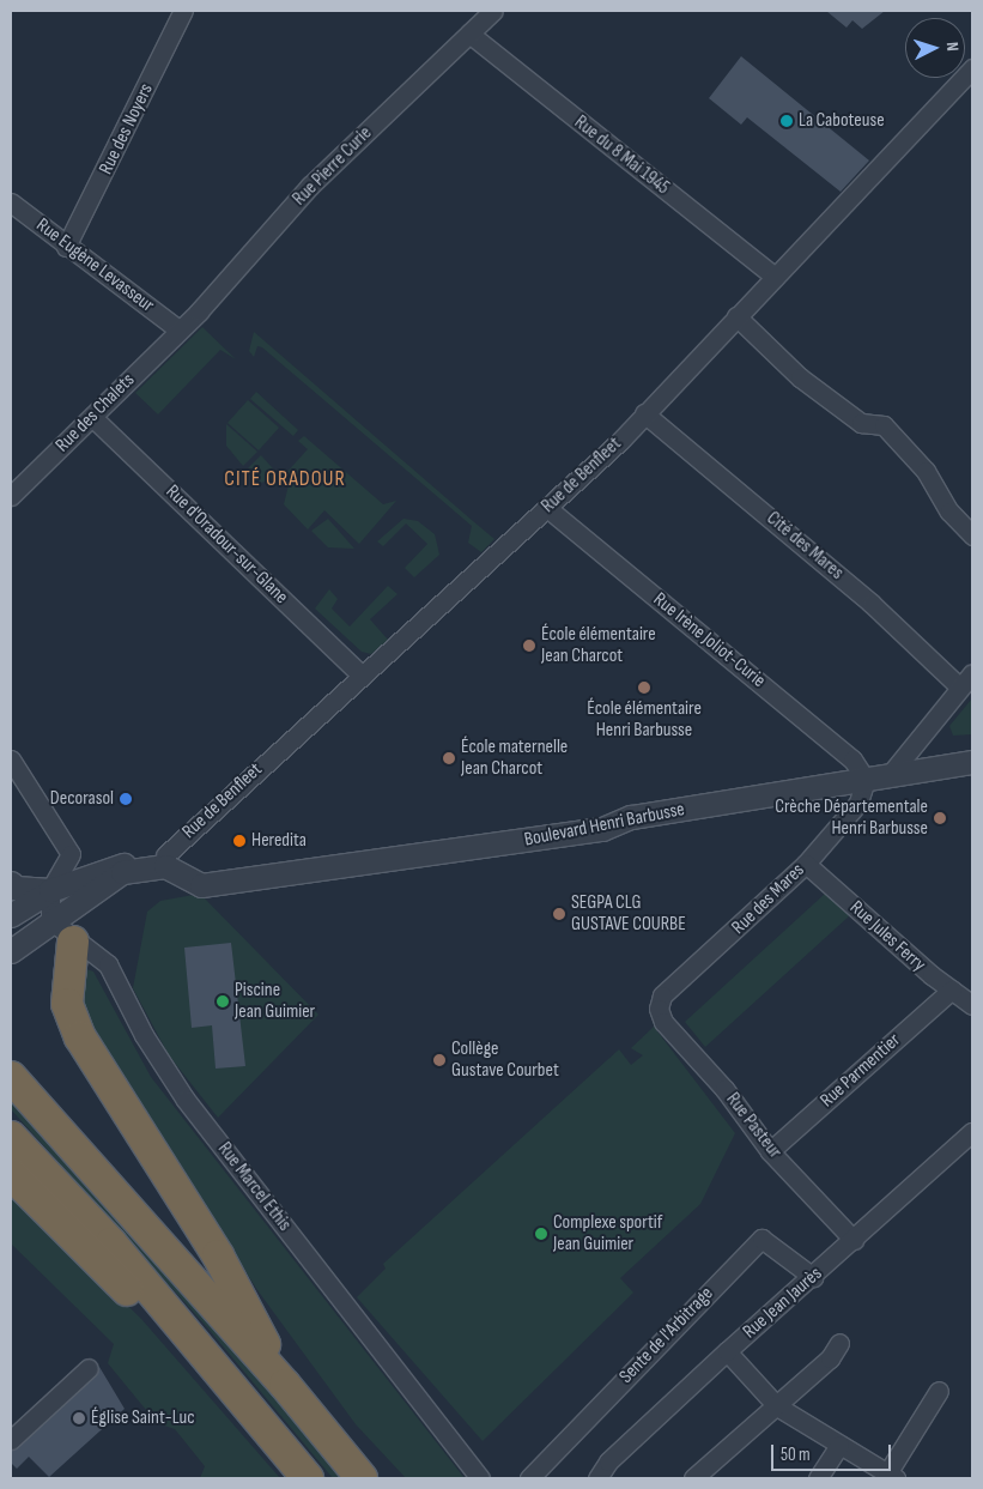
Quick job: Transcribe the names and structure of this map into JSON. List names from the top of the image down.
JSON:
{
  "streets": {
    "street": [
      "Rue des Noyers",
      "Rue du 8 Mai 1945",
      "Rue Pierre Curie",
      "Rue Eugène Levasseur",
      "Rue des Chalets",
      "Rue de Benfleet",
      "Rue d'Oradour-sur-Glane",
      "Cité des Mares",
      "Rue Irène Joliot-Curie",
      "Boulevard Henri Barbusse",
      "Rue des Mares",
      "Rue Jules Ferry",
      "Rue Parmentier",
      "Rue Pasteur",
      "Rue Marcel Ethis",
      "Rue Jean Jaurès",
      "Sente de l'Arbitrage"
    ]
  },
  "crossings": [
    ["Rue des Noyers", "Rue Eugène Levasseur"],
    ["Rue du 8 Mai 1945", "Rue Pierre Curie"],
    ["Rue du 8 Mai 1945", "Rue de Benfleet"],
    ["Rue Pierre Curie", "Rue Eugène Levasseur"],
    ["Rue Pierre Curie", "Rue des Chalets"],
    ["Rue Eugène Levasseur", "Rue des Chalets"],
    ["Rue des Chalets", "Rue d'Oradour-sur-Glane"],
    ["Rue de Benfleet", "Rue d'Oradour-sur-Glane"],
    ["Rue de Benfleet", "Cité des Mares"],
    ["Rue de Benfleet", "Rue Irène Joliot-Curie"],
    ["Rue Irène Joliot-Curie", "Boulevard Henri Barbusse"],
    ["Rue Irène Joliot-Curie", "Rue des Mares"],
    ["Boulevard Henri Barbusse", "Rue des Mares"],
    ["Rue des Mares", "Rue Jules Ferry"],
    ["Rue des Mares", "Rue Pasteur"],
    ["Rue Jules Ferry", "Rue Parmentier"],
    ["Rue Parmentier", "Rue Pasteur"],
    ["Rue Pasteur", "Rue Jean Jaurès"],
    ["Rue Jean Jaurès", "Sente de l'Arbitrage"]
  ],
  "districts": ["CITÉ ORADOUR"],
  "places": [
    "La Caboteuse",
    "École élémentaire Jean Charcot",
    "École élémentaire Henri Barbusse",
    "École maternelle Jean Charcot",
    "Decorasol",
    "Crèche Départementale Henri Barbusse",
    "Heredita",
    "SEGPA CLG GUSTAVE COURBE",
    "Piscine Jean Guimier",
    "Collège Gustave Courbet",
    "Complexe sportif Jean Guimier",
    "Église Saint-Luc"
  ],
  "scale_bar": "50 m",
  "north": "right"
}
